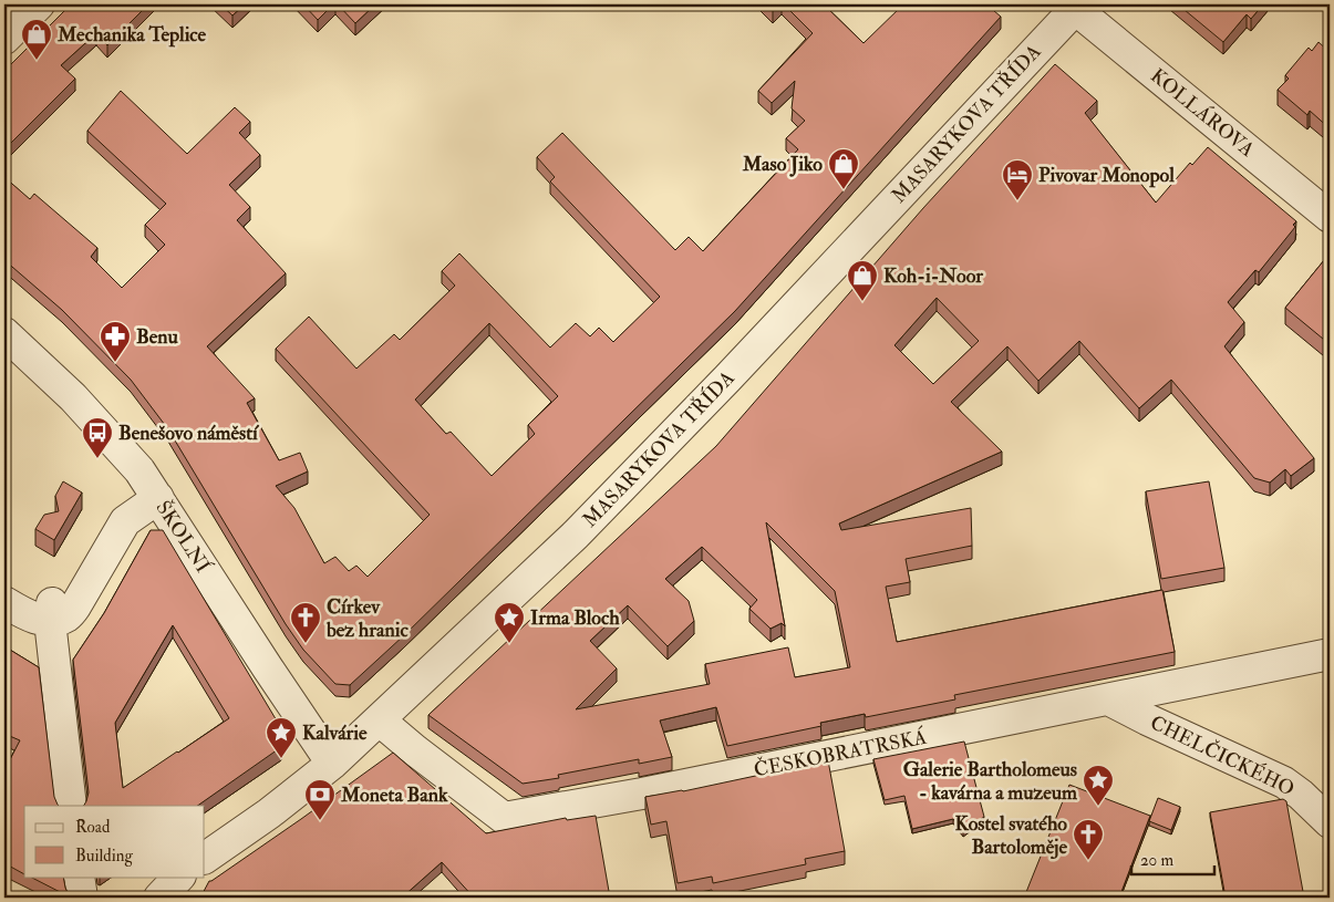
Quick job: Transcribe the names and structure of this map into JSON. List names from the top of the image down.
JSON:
{
  "streets": {
    "street": [
      "KOLLÁROVA",
      "MASARYKOVA TŘÍDA",
      "ŠKOLNÍ",
      "ČESKOBRATRSKÁ",
      "CHELČICKÉHO"
    ]
  },
  "crossings": [
    ["KOLLÁROVA", "MASARYKOVA TŘÍDA"],
    ["MASARYKOVA TŘÍDA", "ŠKOLNÍ"],
    ["MASARYKOVA TŘÍDA", "ČESKOBRATRSKÁ"],
    ["ČESKOBRATRSKÁ", "CHELČICKÉHO"]
  ],
  "places": {
    "shop": ["Mechanika Teplice", "Maso Jiko", "Koh-i-Noor"],
    "hotel": ["Pivovar Monopol"],
    "pharmacy": ["Benu"],
    "bus stop": ["Benešovo náměstí"],
    "church": ["Církev bez hranic", "Kostel svatého Bartoloměje"],
    "place": ["Irma Bloch", "Kalvárie", "Galerie Bartholomeus - kavárna a muzeum"],
    "bank": ["Moneta Bank"]
  },
  "legend": ["Road", "Building"],
  "scale_bar": "20 m"
}
